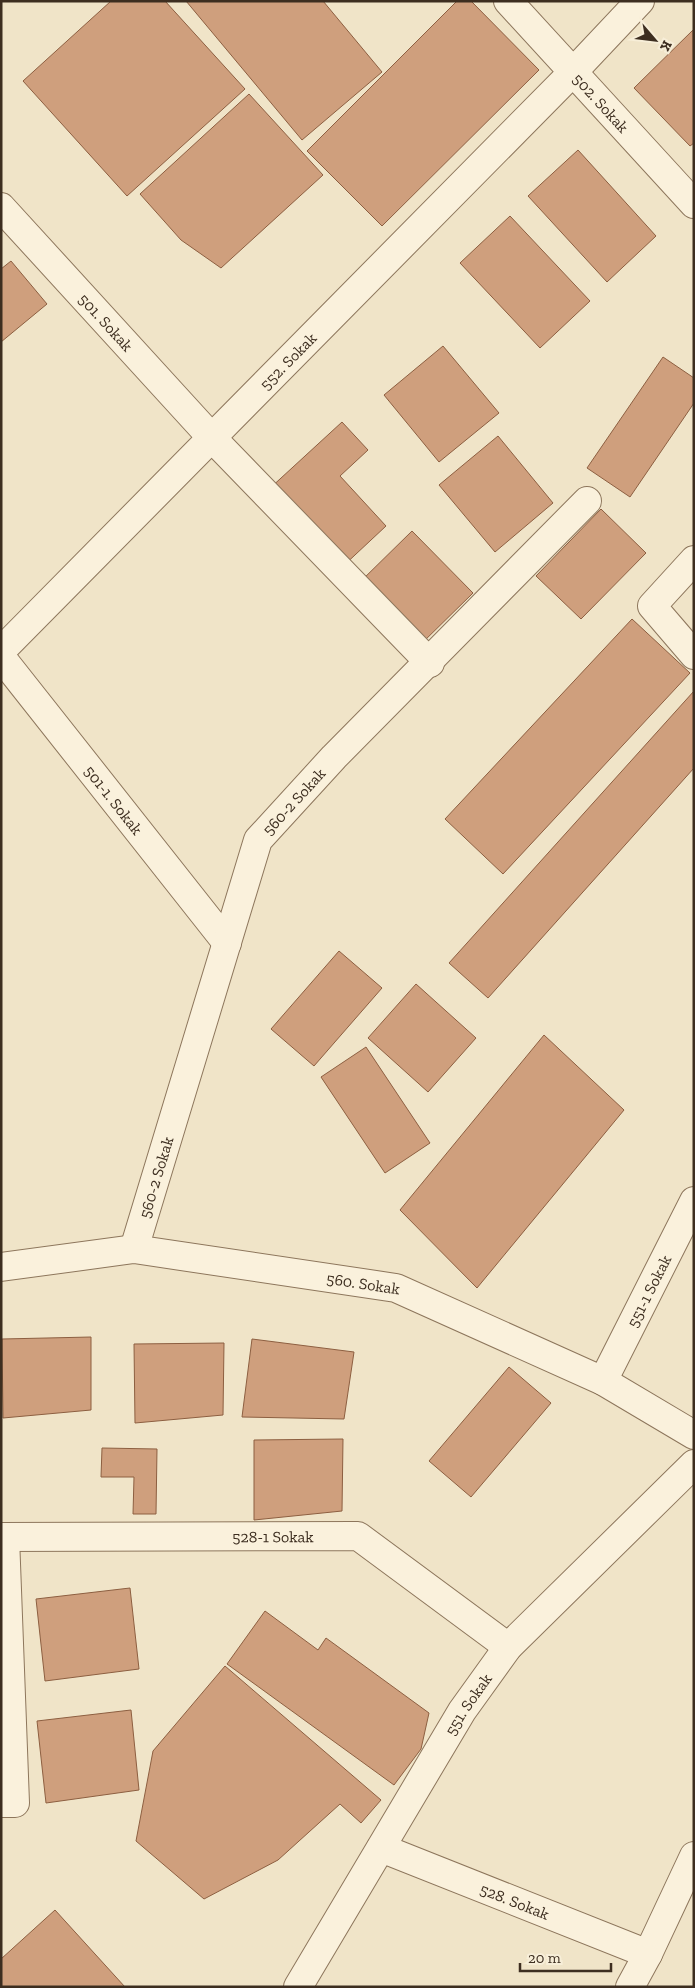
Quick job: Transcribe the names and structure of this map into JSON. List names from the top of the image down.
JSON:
{
  "streets": {
    "street": [
      "502. Sokak",
      "501. Sokak",
      "552. Sokak",
      "501-1. Sokak",
      "560-2 Sokak",
      "560. Sokak",
      "551-1 Sokak",
      "528-1 Sokak",
      "551. Sokak",
      "528. Sokak"
    ]
  },
  "crossings": [
    ["502. Sokak", "552. Sokak"],
    ["501. Sokak", "552. Sokak"],
    ["501. Sokak", "560-2 Sokak"],
    ["501-1. Sokak", "560-2 Sokak"],
    ["560-2 Sokak", "560. Sokak"],
    ["560. Sokak", "551-1 Sokak"],
    ["528-1 Sokak", "551. Sokak"],
    ["551. Sokak", "528. Sokak"]
  ],
  "scale_bar": "20 m",
  "north": "bottom right"
}
